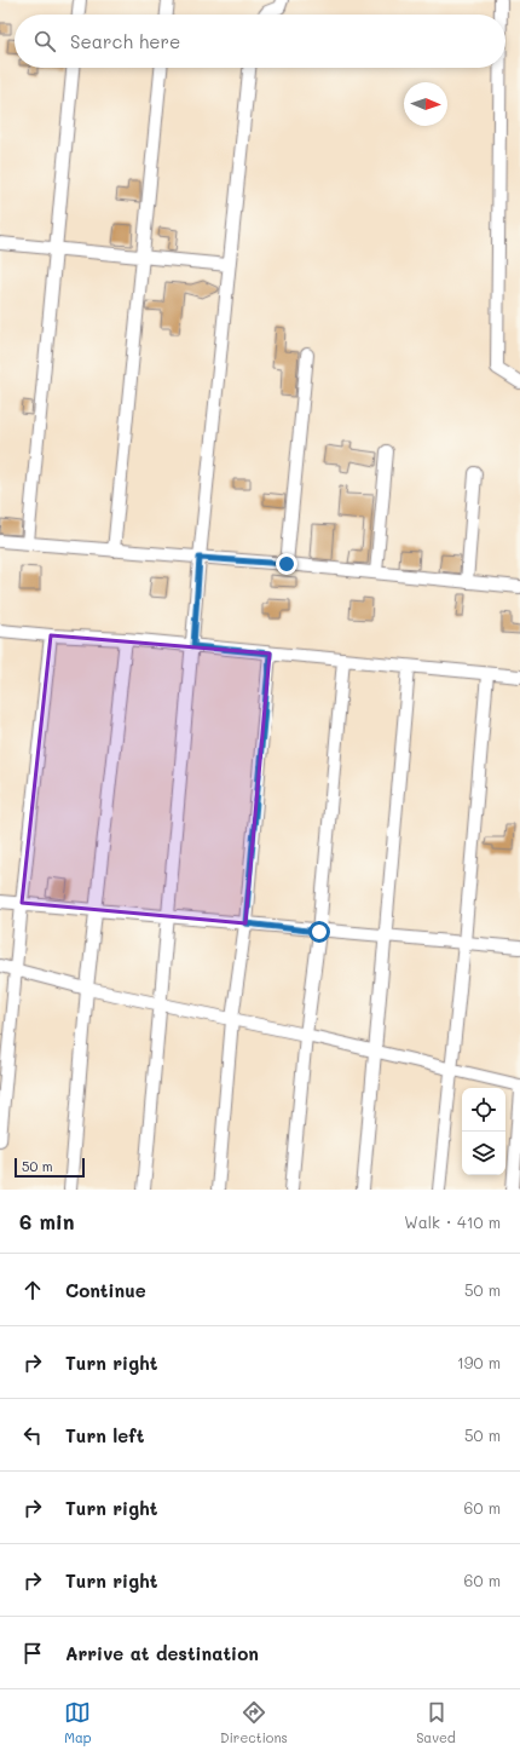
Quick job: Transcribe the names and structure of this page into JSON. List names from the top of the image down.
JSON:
{
  "scale_bar": "50 m",
  "north": "right",
  "page": {
    "search": "Search here",
    "scale": "50 m",
    "heading": ["6 min", "Walk · 410 m"],
    "list": [
      ["Continue", "50 m"],
      ["Turn right", "190 m"],
      ["Turn left", "50 m"],
      ["Turn right", "60 m"],
      ["Turn right", "60 m"],
      "Arrive at destination"
    ],
    "nav": ["Map", "Directions", "Saved"]
  }
}
